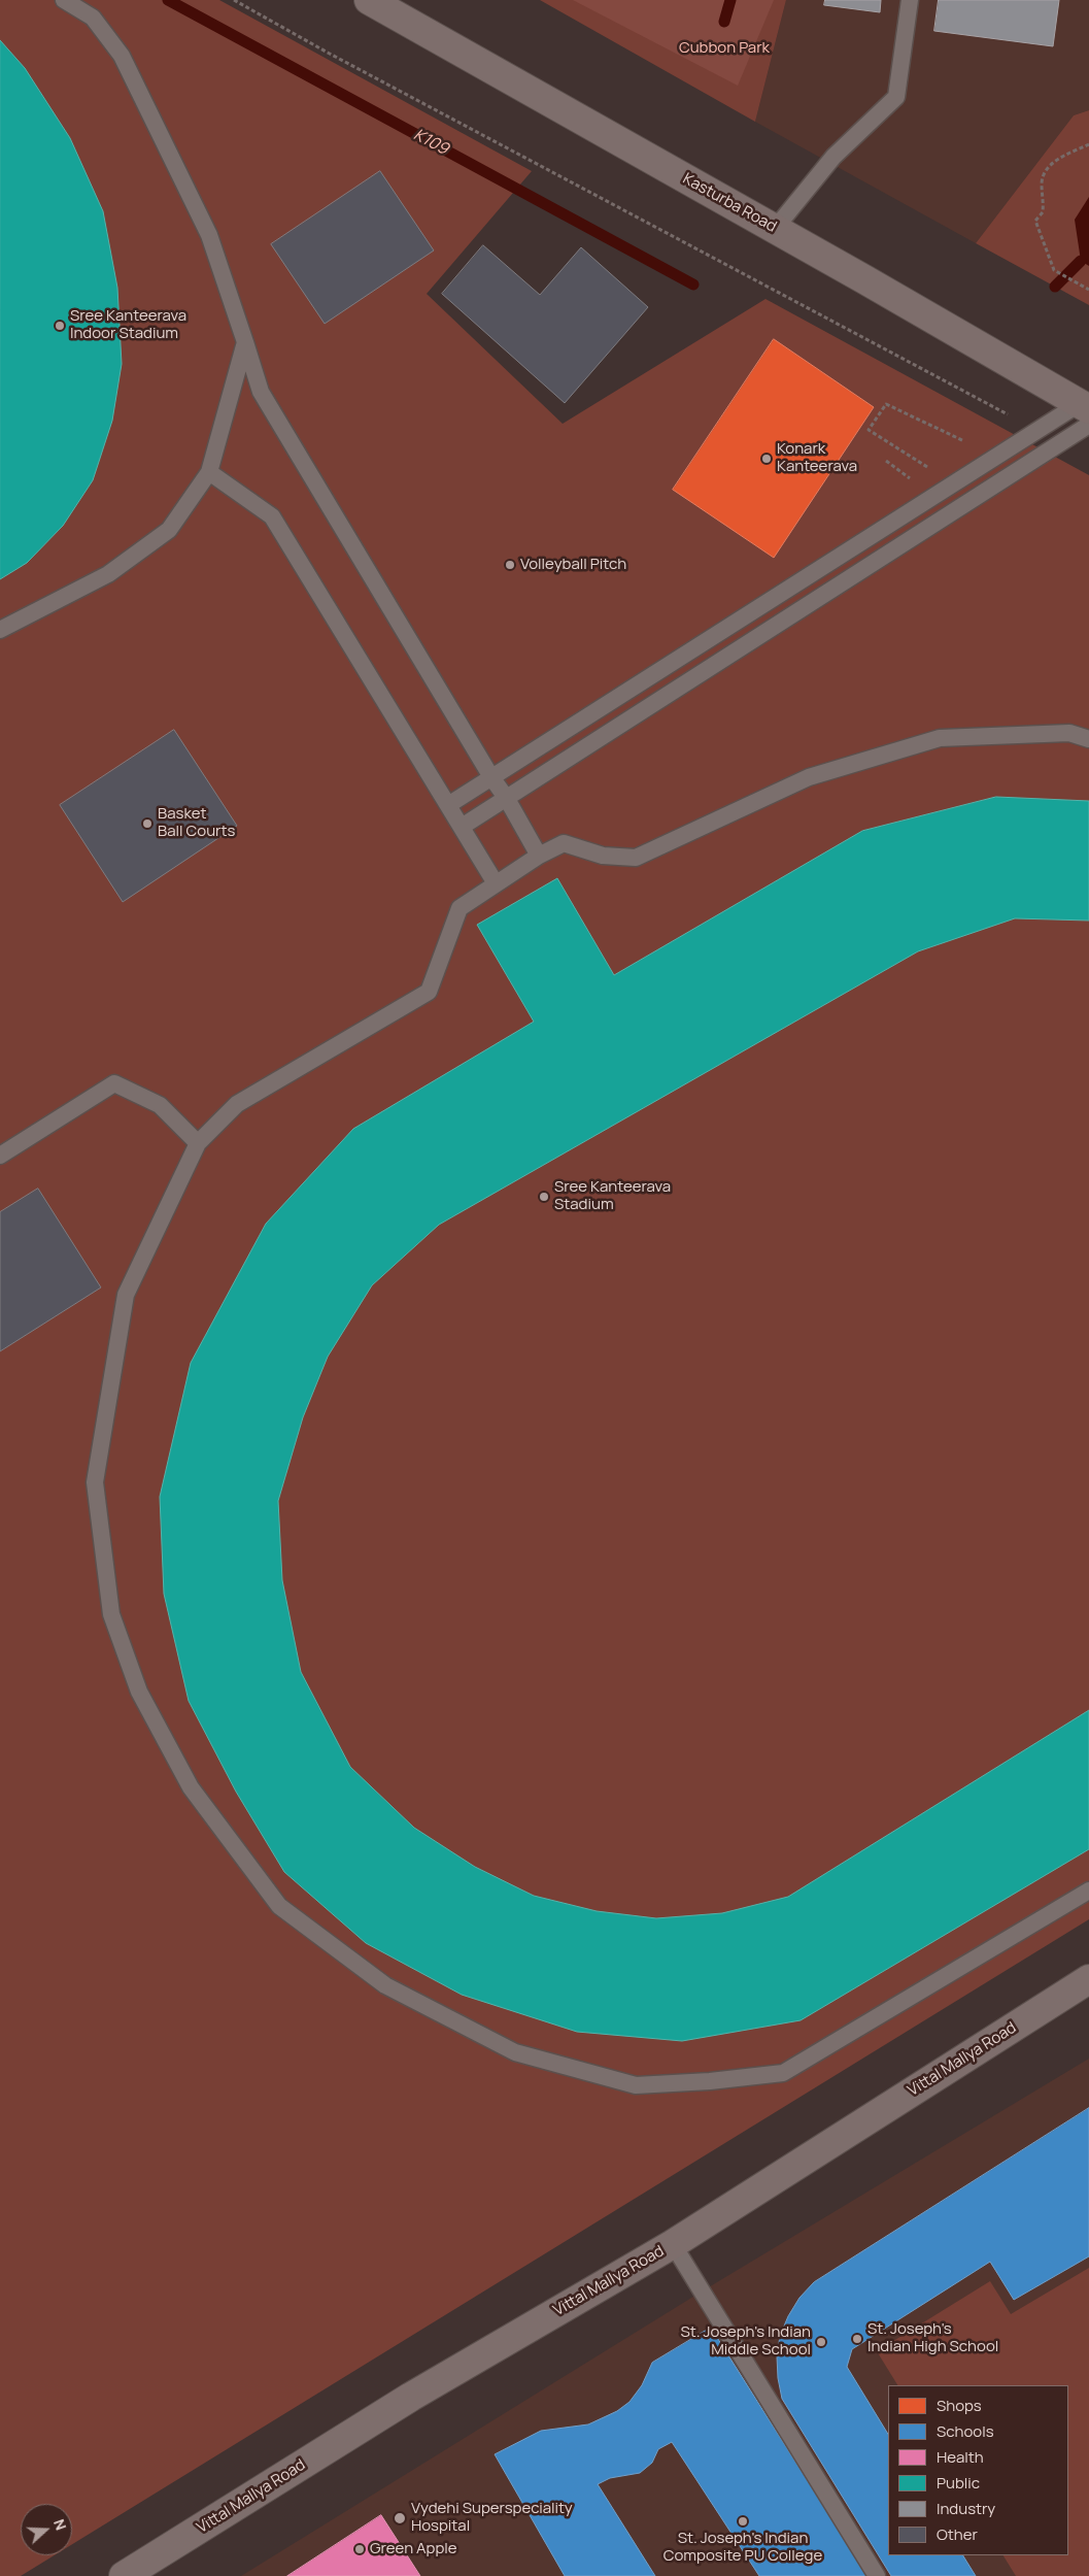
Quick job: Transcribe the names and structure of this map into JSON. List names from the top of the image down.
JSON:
{
  "streets": {
    "main road": ["Kasturba Road", "Vittal Mallya Road"]
  },
  "water": ["K109"],
  "parks": ["Cubbon Park"],
  "places": [
    "Sree Kanteerava Indoor Stadium",
    "Konark Kanteerava",
    "Volleyball Pitch",
    "Basket Ball Courts",
    "Sree Kanteerava Stadium",
    "St. Joseph's Indian High School",
    "St. Joseph's Indian Middle School",
    "Vydehi Superspeciality Hospital",
    "St. Joseph's Indian Composite PU College",
    "Green Apple"
  ],
  "legend": [
    "Shops",
    "Schools",
    "Health",
    "Public",
    "Industry",
    "Other"
  ],
  "north": "right"
}
